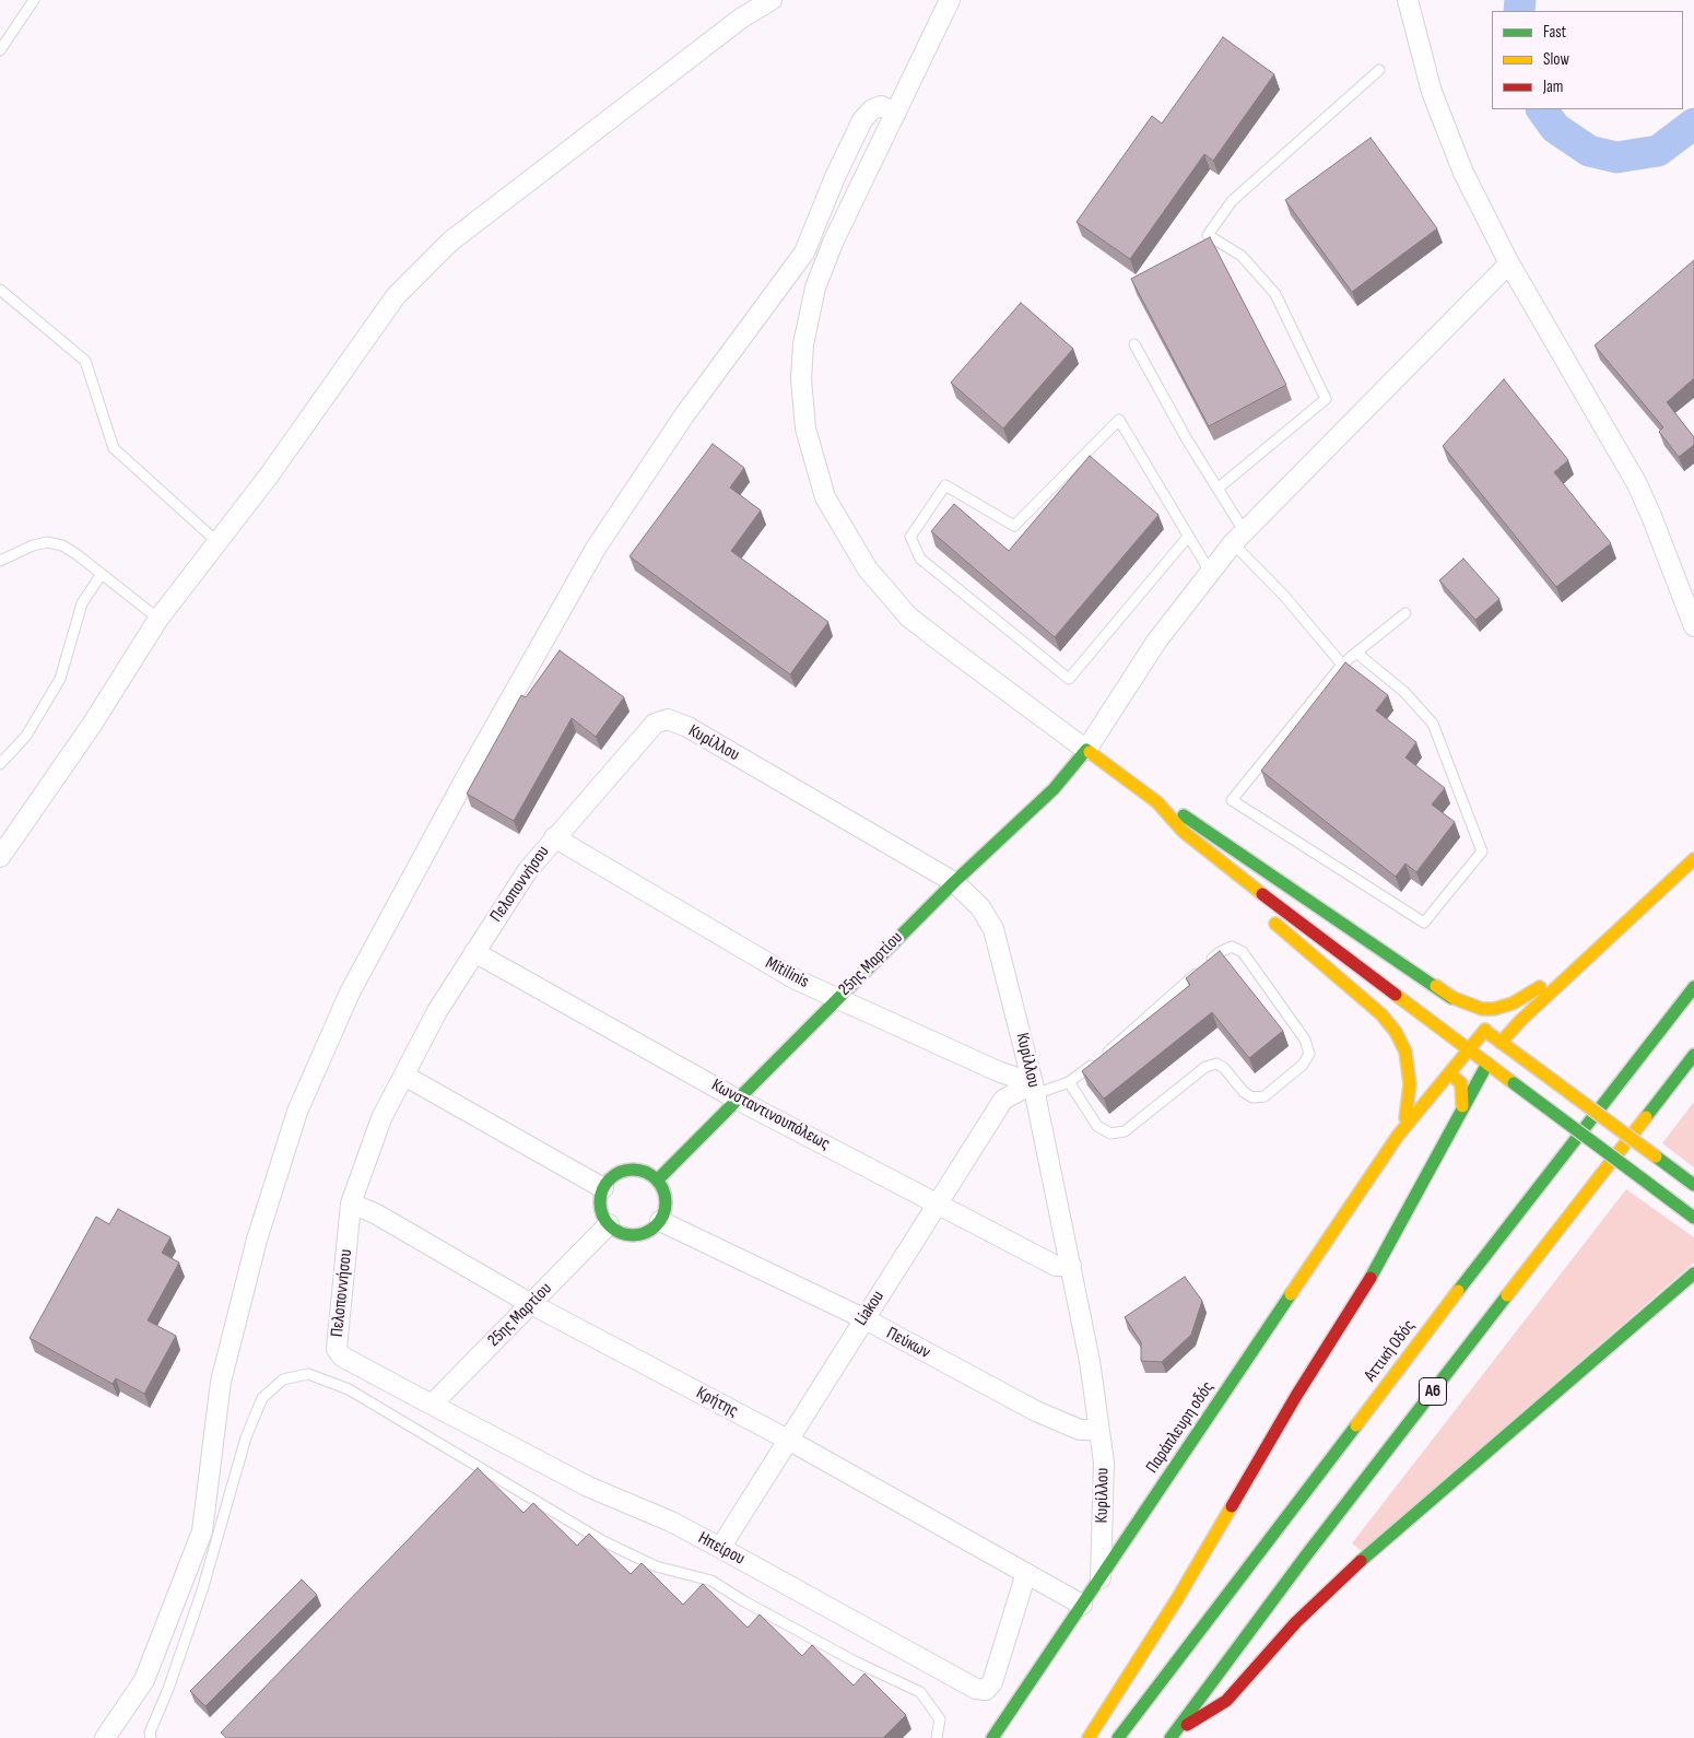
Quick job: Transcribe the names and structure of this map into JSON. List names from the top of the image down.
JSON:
{
  "streets": {
    "main road": [
      "25ης Μαρτίου",
      "Αττική Οδός",
      "Α6",
      "Παράπλευρη οδός"
    ],
    "street": [
      "Κυρίλλου",
      "Πελοποννήσου",
      "Mitilinis",
      "Κωνσταντινουπόλεως",
      "Liakou",
      "Πεύκων",
      "Κρήτης",
      "Ηπείρου"
    ]
  },
  "crossings": [
    ["Κυρίλλου", "Πελοποννήσου"],
    ["Κυρίλλου", "25ης Μαρτίου"],
    ["Κυρίλλου", "Mitilinis"],
    ["Κυρίλλου", "Κωνσταντινουπόλεως"],
    ["Κυρίλλου", "Liakou"],
    ["Κυρίλλου", "Πεύκων"],
    ["Κυρίλλου", "Παράπλευρη οδός"],
    ["Πελοποννήσου", "Mitilinis"],
    ["Πελοποννήσου", "Κωνσταντινουπόλεως"],
    ["Πελοποννήσου", "Κρήτης"],
    ["Πελοποννήσου", "Ηπείρου"],
    ["25ης Μαρτίου", "Mitilinis"],
    ["25ης Μαρτίου", "Κωνσταντινουπόλεως"],
    ["25ης Μαρτίου", "Πεύκων"],
    ["25ης Μαρτίου", "Κρήτης"],
    ["25ης Μαρτίου", "Ηπείρου"],
    ["Mitilinis", "Liakou"],
    ["Κωνσταντινουπόλεως", "Liakou"],
    ["Liakou", "Πεύκων"],
    ["Liakou", "Κρήτης"],
    ["Liakou", "Ηπείρου"],
    ["Κρήτης", "Παράπλευρη οδός"],
    ["Κρήτης", "Ηπείρου"]
  ],
  "legend": ["Fast", "Slow", "Jam"]
}
